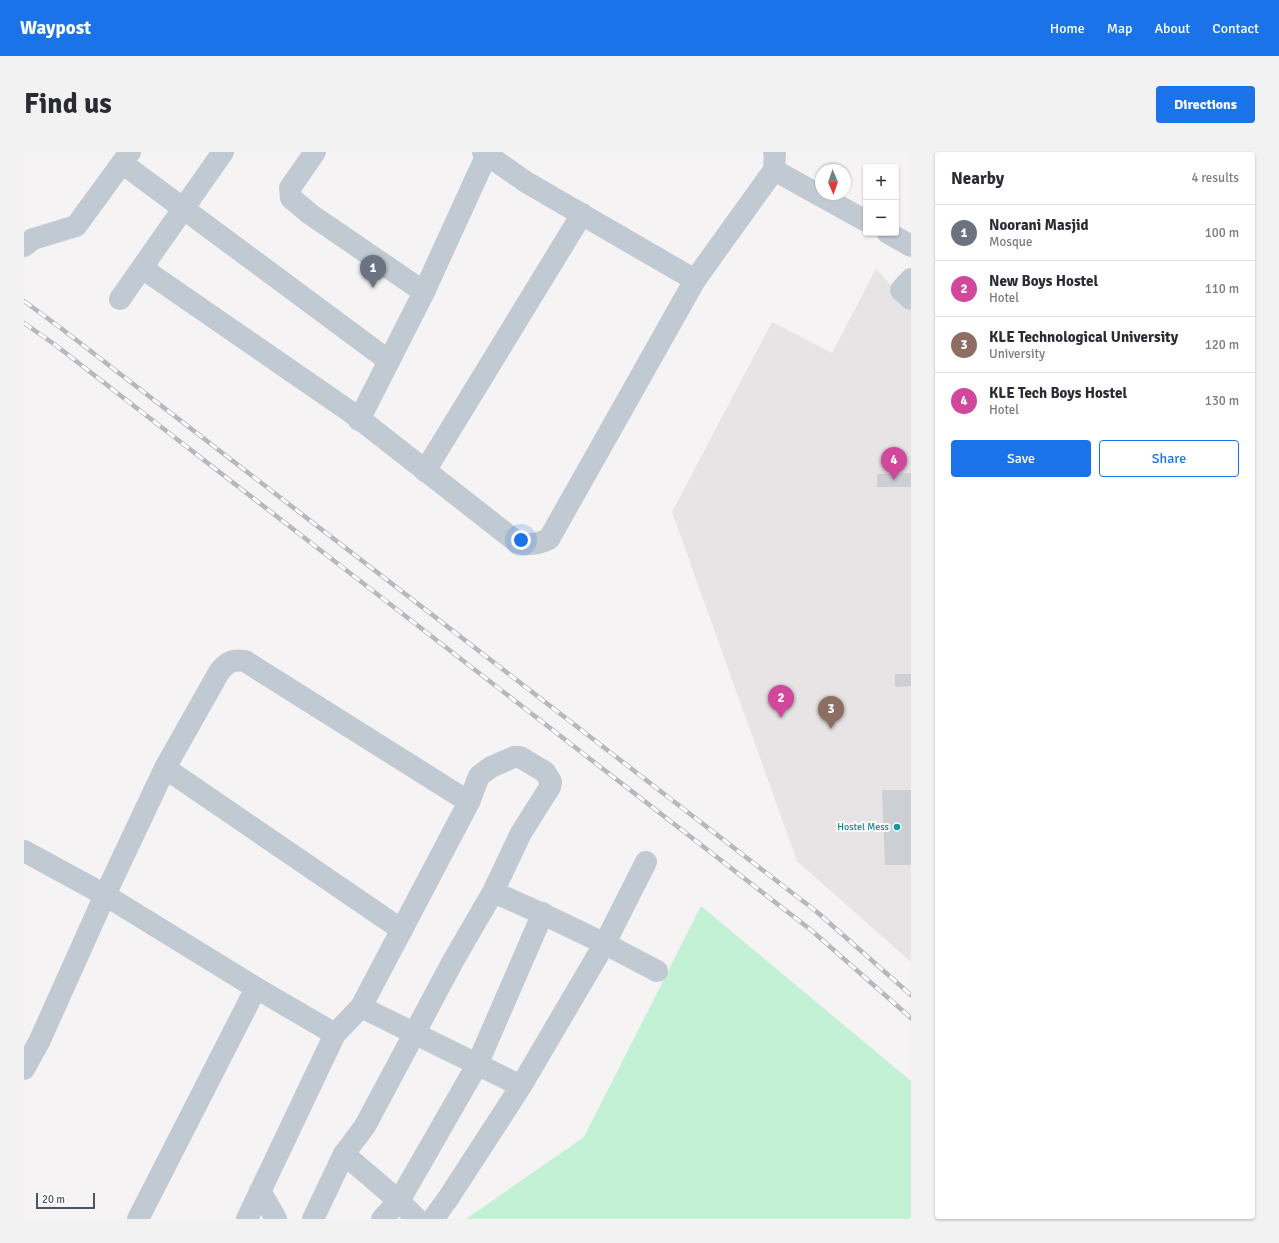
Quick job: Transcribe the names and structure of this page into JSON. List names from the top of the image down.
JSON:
{
  "places": ["Hostel Mess"],
  "scale_bar": "20 m",
  "north": "bottom",
  "page": {
    "header": "Waypost",
    "nav": [
      "Home",
      "Map",
      "About",
      "Contact"
    ],
    "buttons": [
      "Directions",
      ["Save", "Share"]
    ],
    "title": "Find us",
    "heading": ["Nearby", "4 results"],
    "map_buttons": ["+", "−"],
    "list": [
      {
        "mark": "1",
        "name": "Noorani Masjid",
        "note": "Mosque",
        "value": "100 m"
      },
      {
        "mark": "2",
        "name": "New Boys Hostel",
        "note": "Hotel",
        "value": "110 m"
      },
      {
        "mark": "3",
        "name": "KLE Technological University",
        "note": "University",
        "value": "120 m"
      },
      {
        "mark": "4",
        "name": "KLE Tech Boys Hostel",
        "note": "Hotel",
        "value": "130 m"
      }
    ],
    "pins": [
      "1",
      "4",
      "2",
      "3"
    ],
    "scale": "20 m"
  }
}
